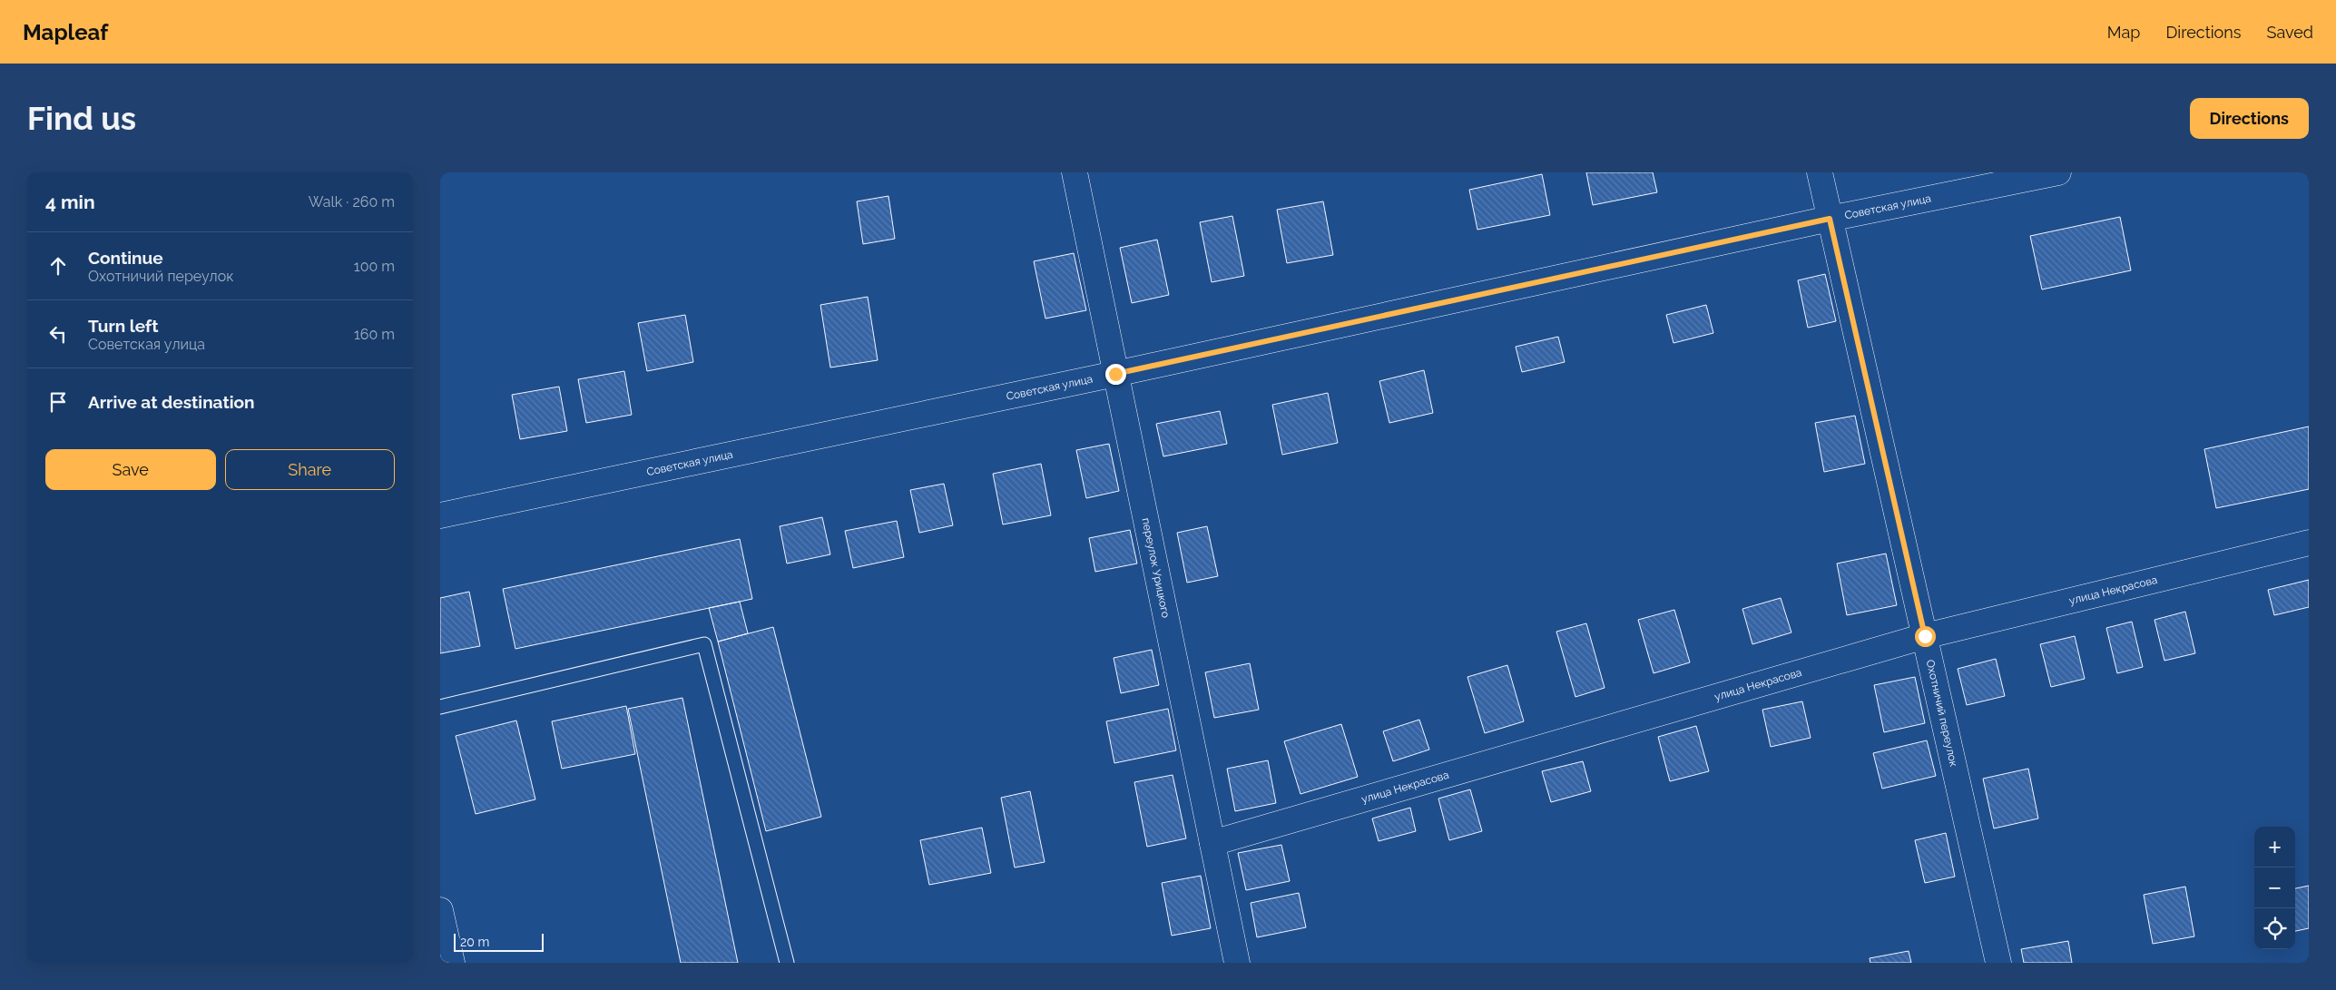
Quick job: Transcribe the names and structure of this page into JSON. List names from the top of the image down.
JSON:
{
  "streets": {
    "street": [
      "Советская улица",
      "переулок Урицкого",
      "улица Некрасова",
      "Охотничий переулок"
    ]
  },
  "crossings": [
    ["Советская улица", "переулок Урицкого"],
    ["Советская улица", "Охотничий переулок"],
    ["переулок Урицкого", "улица Некрасова"],
    ["улица Некрасова", "Охотничий переулок"]
  ],
  "scale_bar": "20 m",
  "page": {
    "header": "Mapleaf",
    "nav": ["Map", "Directions", "Saved"],
    "buttons": [
      "Directions",
      ["Save", "Share"]
    ],
    "title": "Find us",
    "heading": ["4 min", "Walk · 260 m"],
    "list": [
      ["Continue", "Охотничий переулок", "100 m"],
      ["Turn left", "Советская улица", "160 m"],
      "Arrive at destination"
    ],
    "map_buttons": ["+", "−"],
    "scale": "20 m"
  }
}
